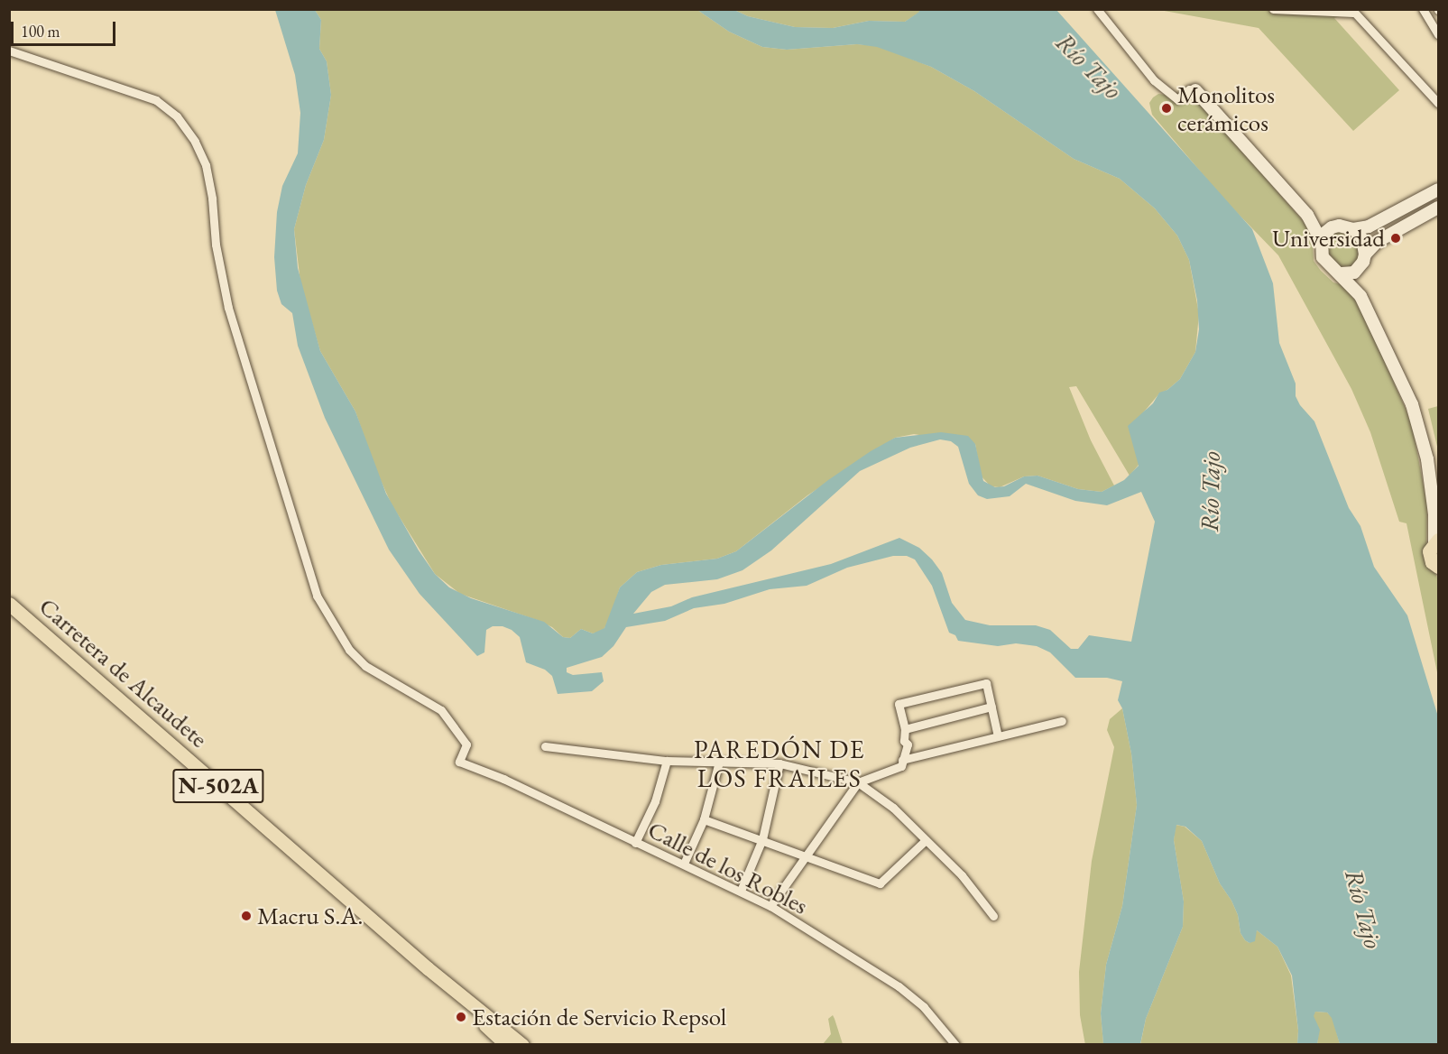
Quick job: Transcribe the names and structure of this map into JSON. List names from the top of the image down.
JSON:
{
  "streets": {
    "main road": ["Carretera de Alcaudete", "N-502A"],
    "street": ["Calle de los Robles"]
  },
  "districts": ["PAREDÓN DE LOS FRAILES"],
  "water": ["Río Tajo"],
  "places": [
    "Monolitos cerámicos",
    "Universidad",
    "Macru S.A.",
    "Estación de Servicio Repsol"
  ],
  "scale_bar": "100 m"
}
